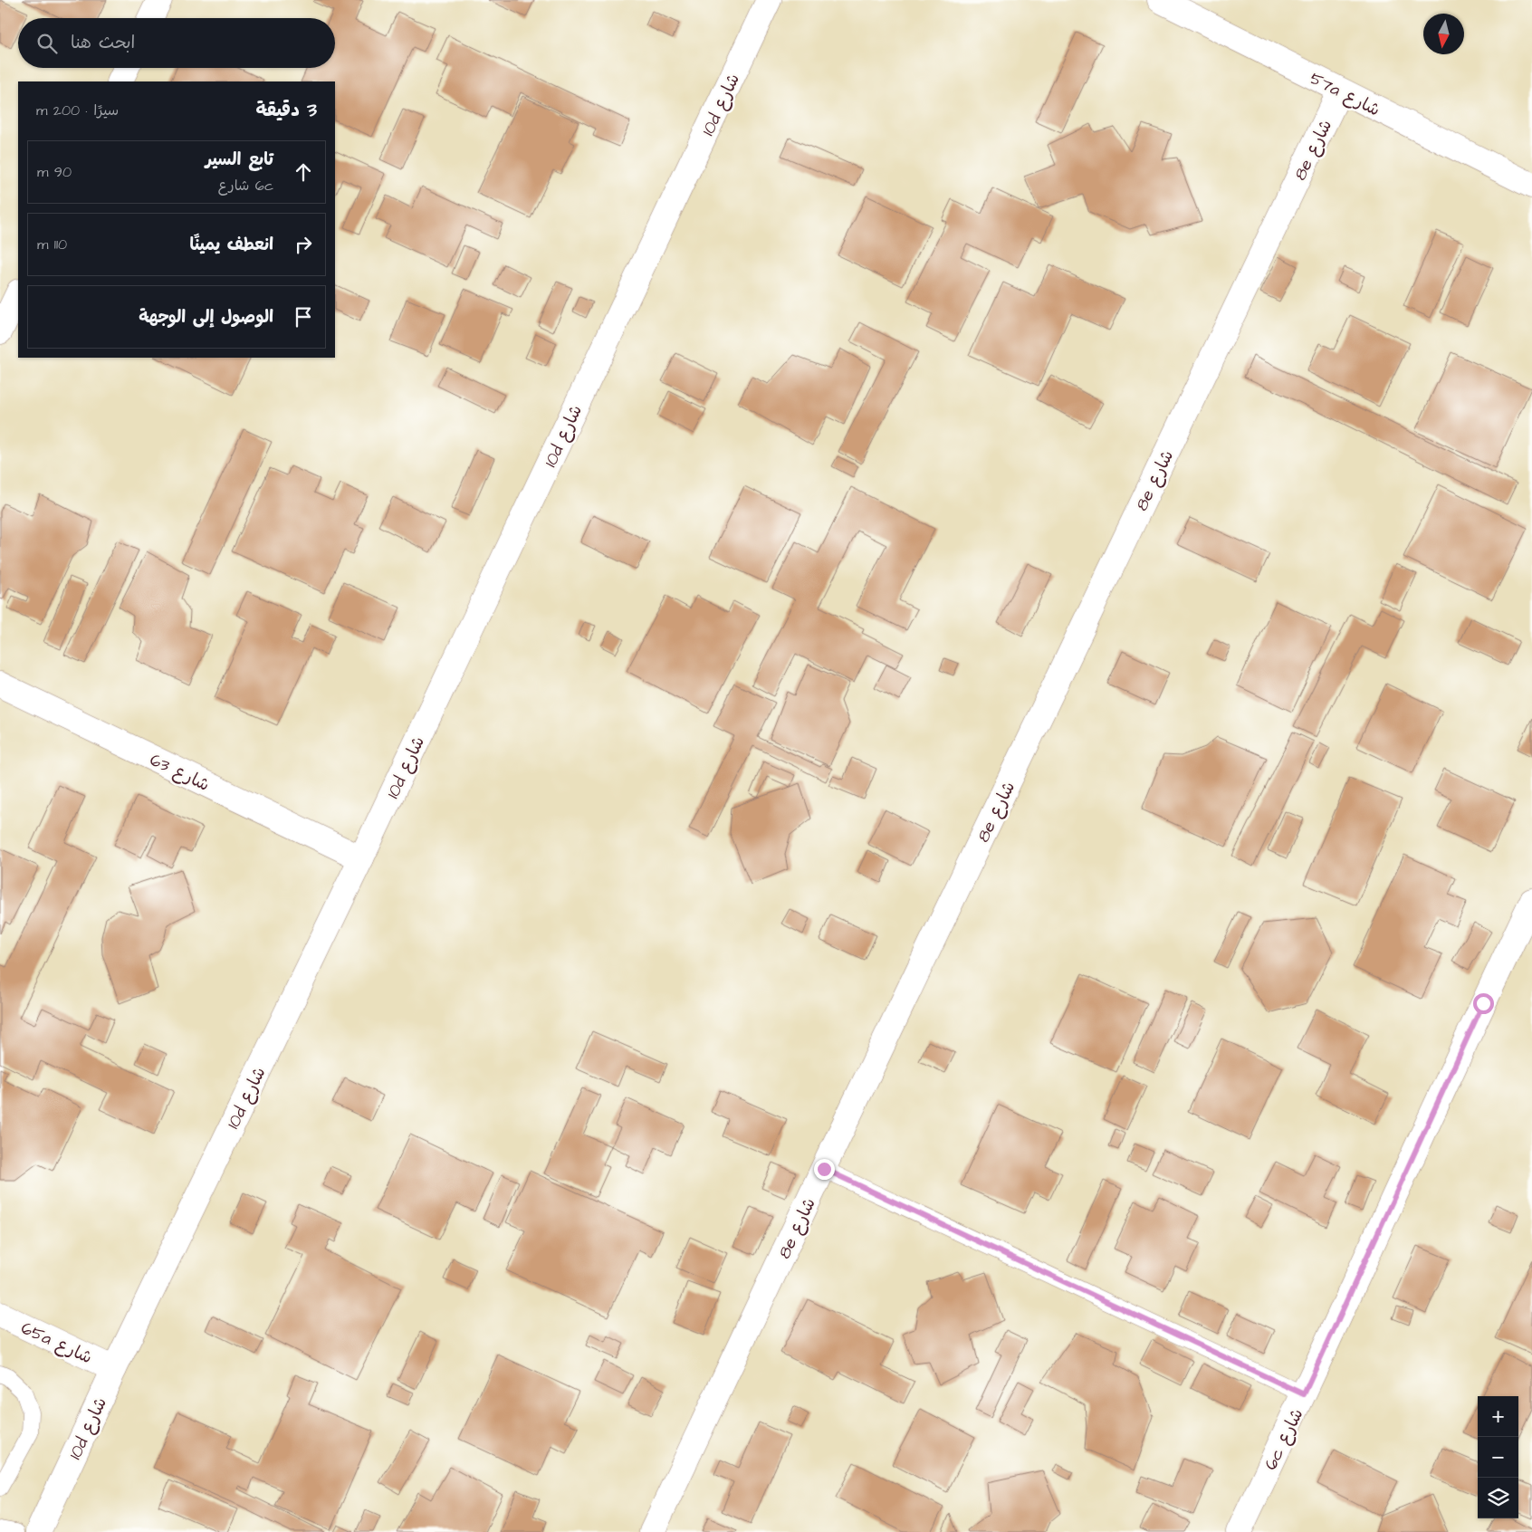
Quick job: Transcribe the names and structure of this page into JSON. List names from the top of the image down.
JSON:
{
  "streets": {
    "street": [
      "57a شارع",
      "10d شارع",
      "8e شارع",
      "شارع 63",
      "65a شارع",
      "6c شارع"
    ]
  },
  "crossings": [
    ["57a شارع", "8e شارع"],
    ["10d شارع", "شارع 63"],
    ["10d شارع", "65a شارع"]
  ],
  "north": "bottom",
  "page": {
    "search": "ابحث هنا",
    "heading": ["3 دقيقة", "سيرًا · 200 m"],
    "list": [
      ["تابع السير", "6c شارع", "90 m"],
      ["انعطف يمينًا", "110 m"],
      "الوصول إلى الوجهة"
    ],
    "map_buttons": ["+", "−"]
  }
}
